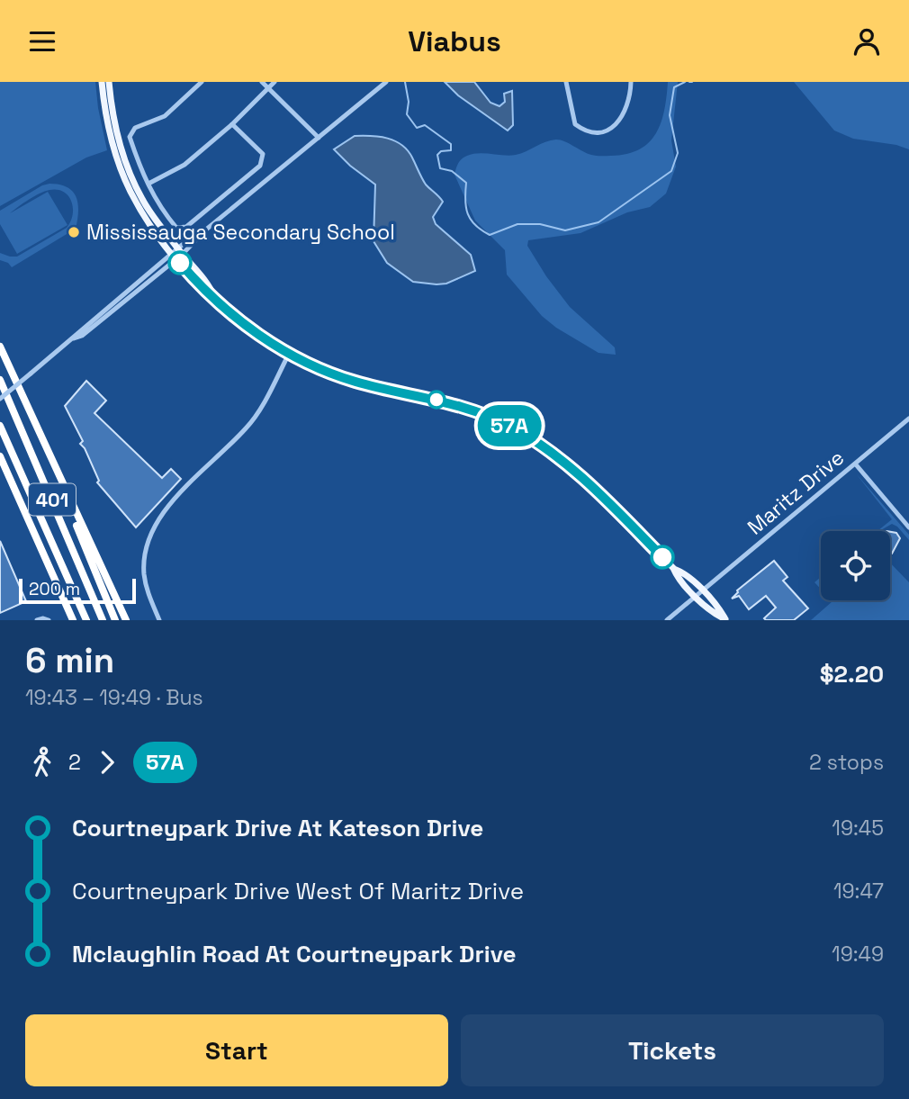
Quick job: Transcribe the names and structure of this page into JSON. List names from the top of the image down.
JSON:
{
  "streets": {
    "highway": ["401"],
    "street": ["Maritz Drive"]
  },
  "places": ["Mississauga Secondary School"],
  "lines": ["bus line 57A"],
  "scale_bar": "200 m",
  "page": {
    "header": "Viabus",
    "on_map": "57A",
    "scale": "200 m",
    "heading": ["6 min", "19:43 – 19:49 · Bus", "$2.20"],
    "legs": ["2", "57A", "2 stops"],
    "list": [
      {
        "name": "Courtneypark Drive At Kateson Drive",
        "value": "19:45"
      },
      {
        "name": "Courtneypark Drive West Of Maritz Drive",
        "value": "19:47"
      },
      {
        "name": "Mclaughlin Road At Courtneypark Drive",
        "value": "19:49"
      }
    ],
    "buttons": ["Start", "Tickets"]
  }
}
